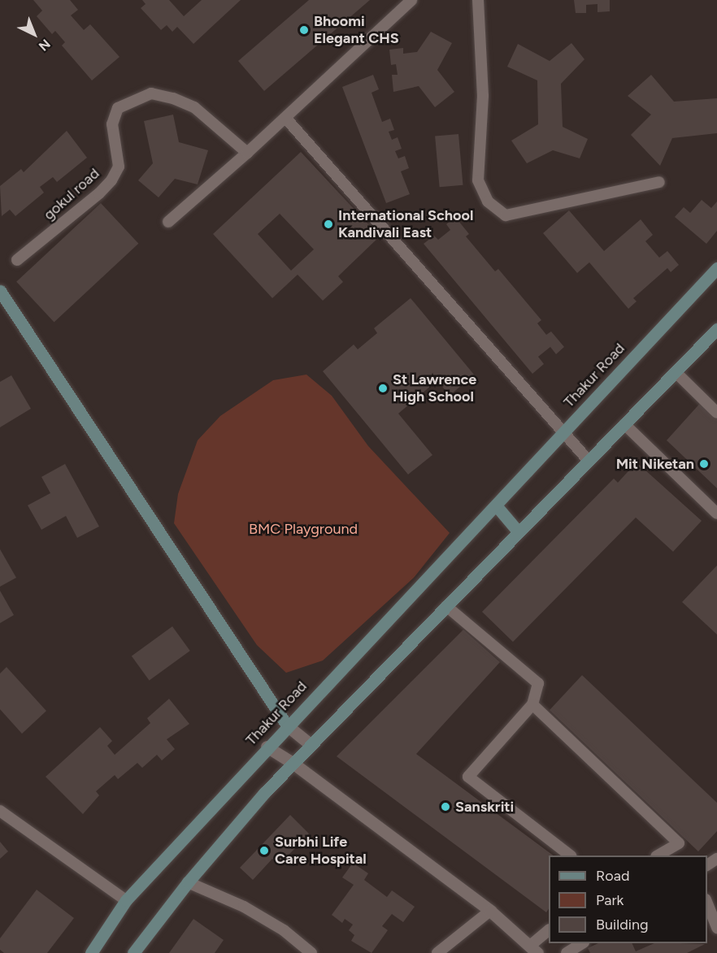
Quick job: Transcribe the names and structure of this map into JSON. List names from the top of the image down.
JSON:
{
  "streets": {
    "street": ["Thakur Road"],
    "lane": ["gokul road"]
  },
  "parks": ["BMC Playground"],
  "places": [
    "Bhoomi Elegant CHS",
    "International School Kandivali East",
    "St Lawrence High School",
    "Mit Niketan",
    "Sanskriti",
    "Surbhi Life Care Hospital"
  ],
  "legend": ["Road", "Park", "Building"],
  "north": "bottom right"
}
